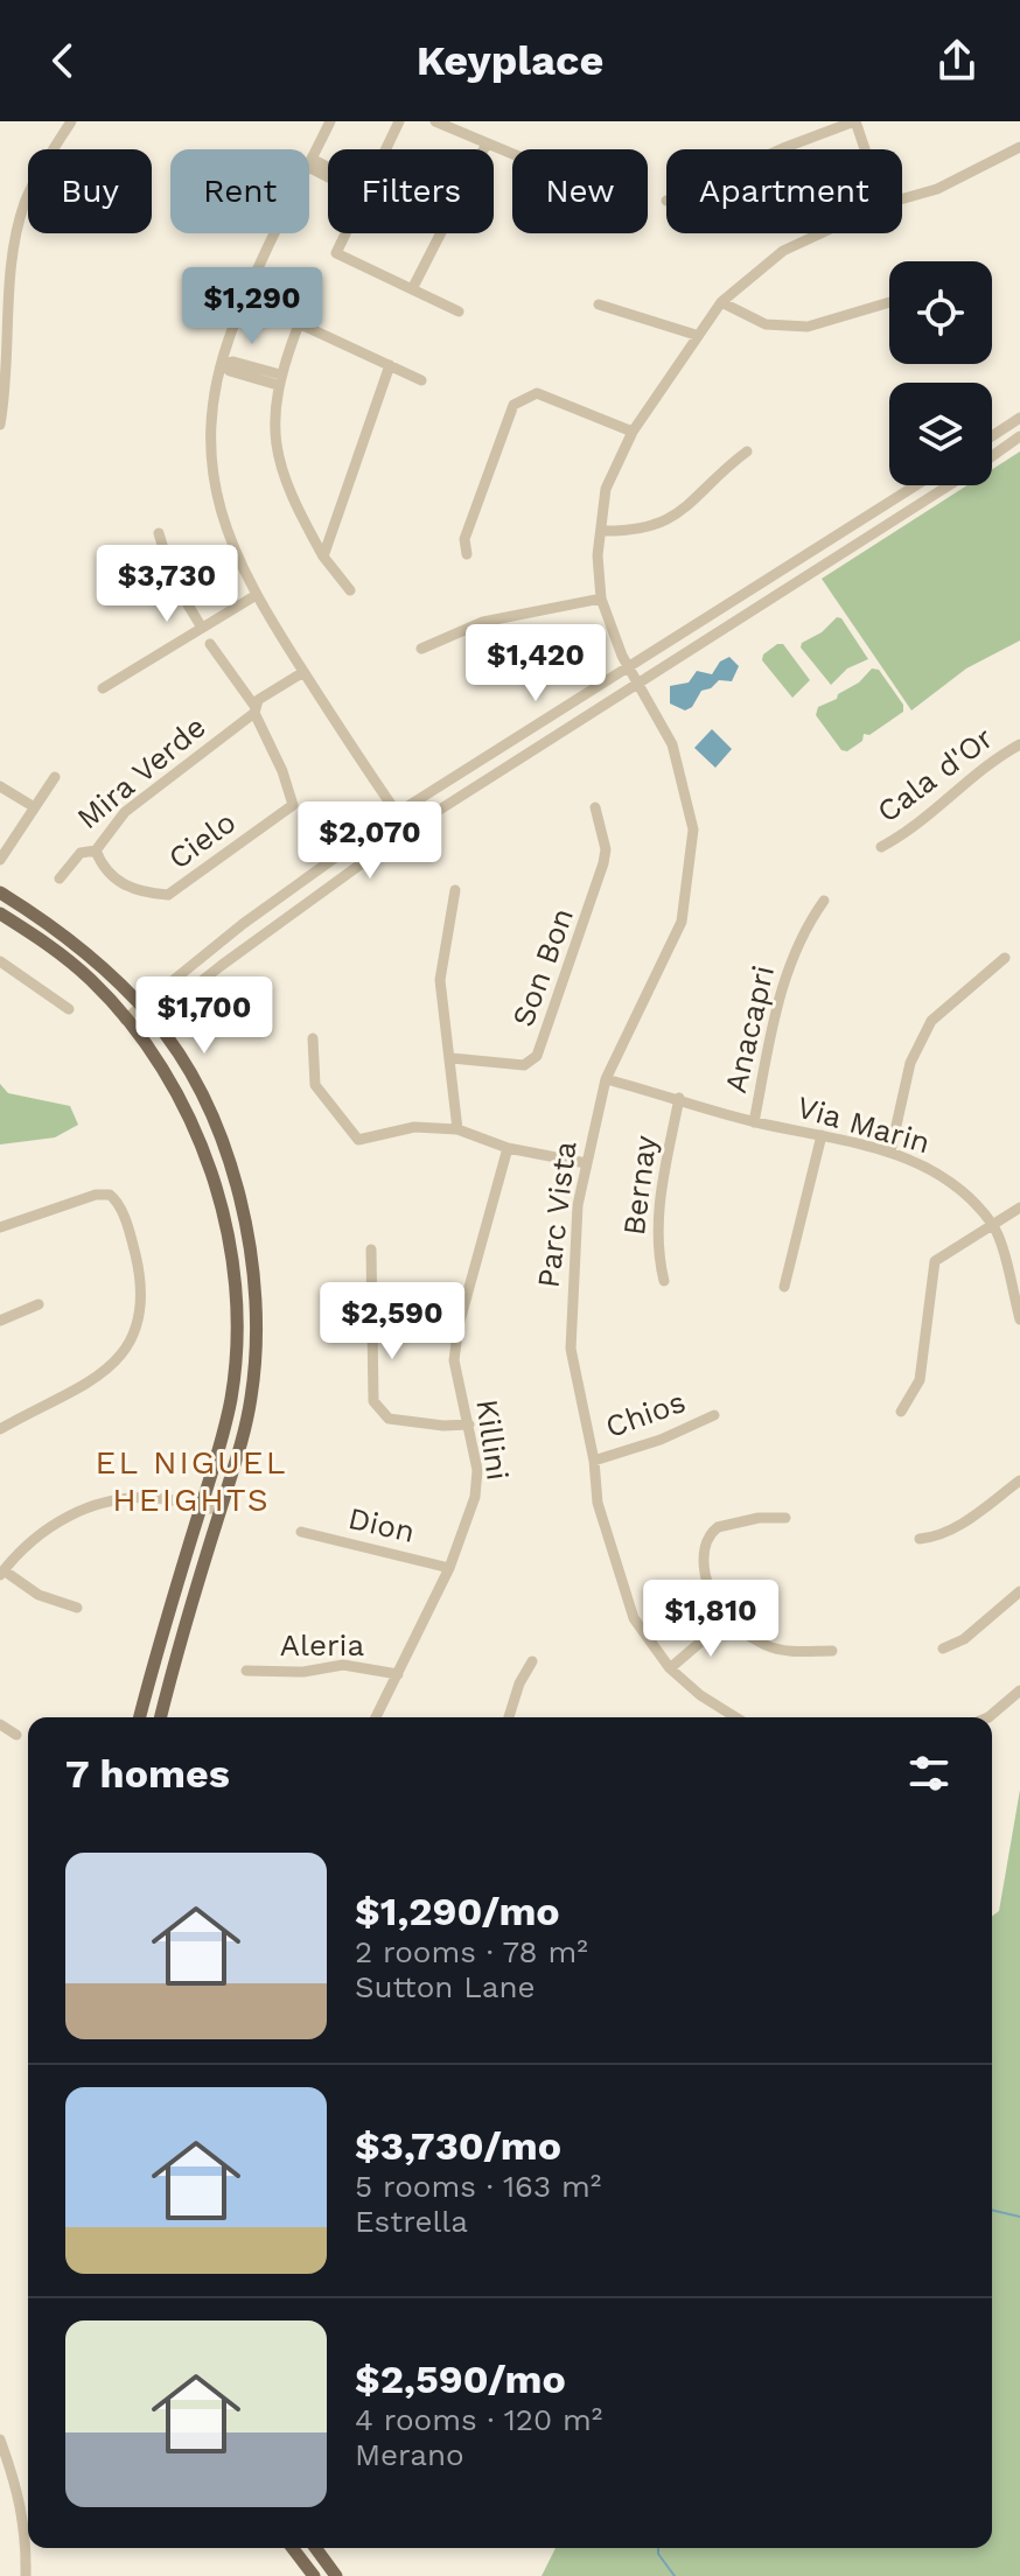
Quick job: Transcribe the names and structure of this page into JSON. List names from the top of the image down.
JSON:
{
  "streets": {
    "street": [
      "Mira Verde",
      "Cala d'Or",
      "Cielo",
      "Son Bon",
      "Anacapri",
      "Via Marin",
      "Bernay",
      "Parc Vista",
      "Chios",
      "Killini",
      "Dion",
      "Aleria"
    ]
  },
  "crossings": [
    ["Mira Verde", "Cielo"],
    ["Anacapri", "Via Marin"],
    ["Via Marin", "Bernay"],
    ["Via Marin", "Parc Vista"],
    ["Parc Vista", "Chios"],
    ["Killini", "Dion"],
    ["Killini", "Aleria"]
  ],
  "districts": ["EL NIGUEL HEIGHTS"],
  "page": {
    "header": "Keyplace",
    "chip": [
      "Buy",
      "Rent",
      "Filters",
      "New",
      "Apartment"
    ],
    "price": [
      "$1,290",
      "$3,730",
      "$1,420",
      "$2,070",
      "$1,700",
      "$2,590",
      "$1,810"
    ],
    "heading": "7 homes",
    "list": [
      {
        "name": "$1,290/mo",
        "note": "2 rooms · 78 m² · Sutton Lane"
      },
      {
        "name": "$3,730/mo",
        "note": "5 rooms · 163 m² · Estrella"
      },
      {
        "name": "$2,590/mo",
        "note": "4 rooms · 120 m² · Merano"
      }
    ]
  }
}
